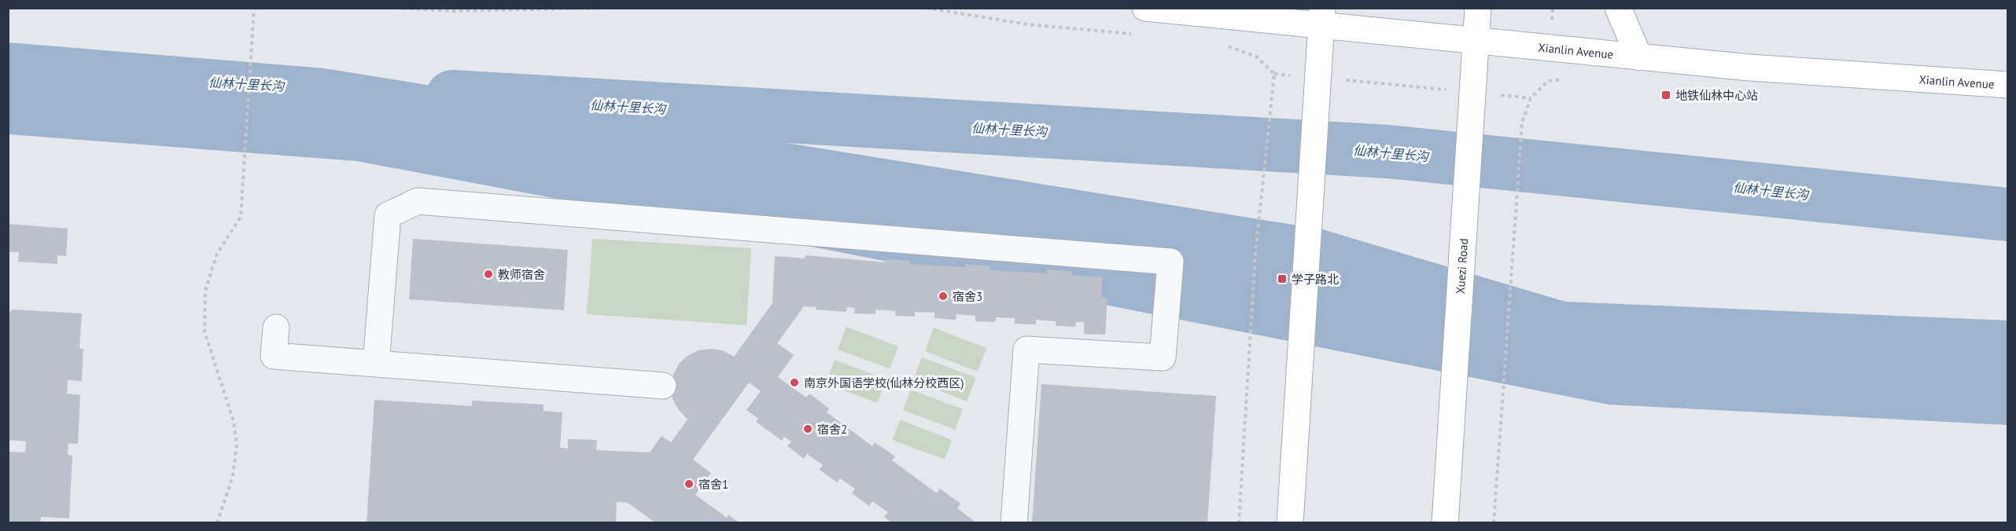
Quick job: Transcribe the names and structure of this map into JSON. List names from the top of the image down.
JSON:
{
  "streets": {
    "main road": ["Xianlin Avenue", "Xuezi Road"]
  },
  "crossings": [
    ["Xianlin Avenue", "Xuezi Road"]
  ],
  "water": ["仙林十里长沟"],
  "places": {
    "transit": ["地铁仙林中心站", "学子路北"],
    "other": [
      "教师宿舍",
      "宿舍3",
      "南京外国语学校(仙林分校西区)",
      "宿舍2",
      "宿舍1"
    ]
  }
}
